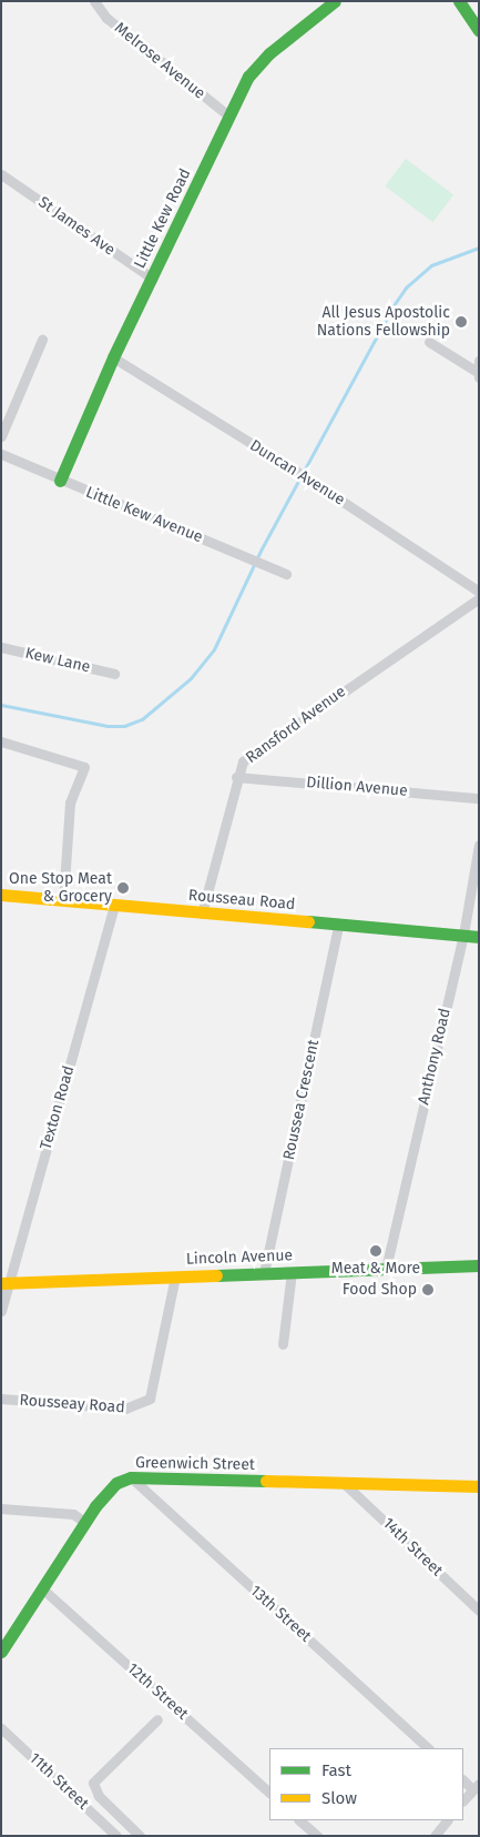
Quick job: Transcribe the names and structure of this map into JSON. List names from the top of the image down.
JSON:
{
  "streets": {
    "street": [
      "Melrose Avenue",
      "Little Kew Road",
      "St James Ave",
      "Duncan Avenue",
      "Little Kew Avenue",
      "Kew Lane",
      "Ransford Avenue",
      "Dillion Avenue",
      "Rousseau Road",
      "Anthony Road",
      "Roussea Crescent",
      "Texton Road",
      "Lincoln Avenue",
      "Rousseay Road",
      "Greenwich Street",
      "14th Street",
      "13th Street",
      "12th Street",
      "11th Street"
    ]
  },
  "crossings": [
    ["Melrose Avenue", "Little Kew Road"],
    ["Little Kew Road", "St James Ave"],
    ["Little Kew Road", "Duncan Avenue"],
    ["Little Kew Road", "Little Kew Avenue"],
    ["Ransford Avenue", "Dillion Avenue"],
    ["Ransford Avenue", "Rousseau Road"],
    ["Rousseau Road", "Anthony Road"],
    ["Rousseau Road", "Roussea Crescent"],
    ["Rousseau Road", "Texton Road"],
    ["Anthony Road", "Lincoln Avenue"],
    ["Roussea Crescent", "Lincoln Avenue"],
    ["Texton Road", "Lincoln Avenue"],
    ["Lincoln Avenue", "Rousseay Road"],
    ["Greenwich Street", "14th Street"],
    ["Greenwich Street", "13th Street"],
    ["Greenwich Street", "12th Street"]
  ],
  "places": [
    "All Jesus Apostolic Nations Fellowship",
    "One Stop Meat & Grocery",
    "Meat & More",
    "Food Shop"
  ],
  "legend": ["Fast", "Slow"]
}
